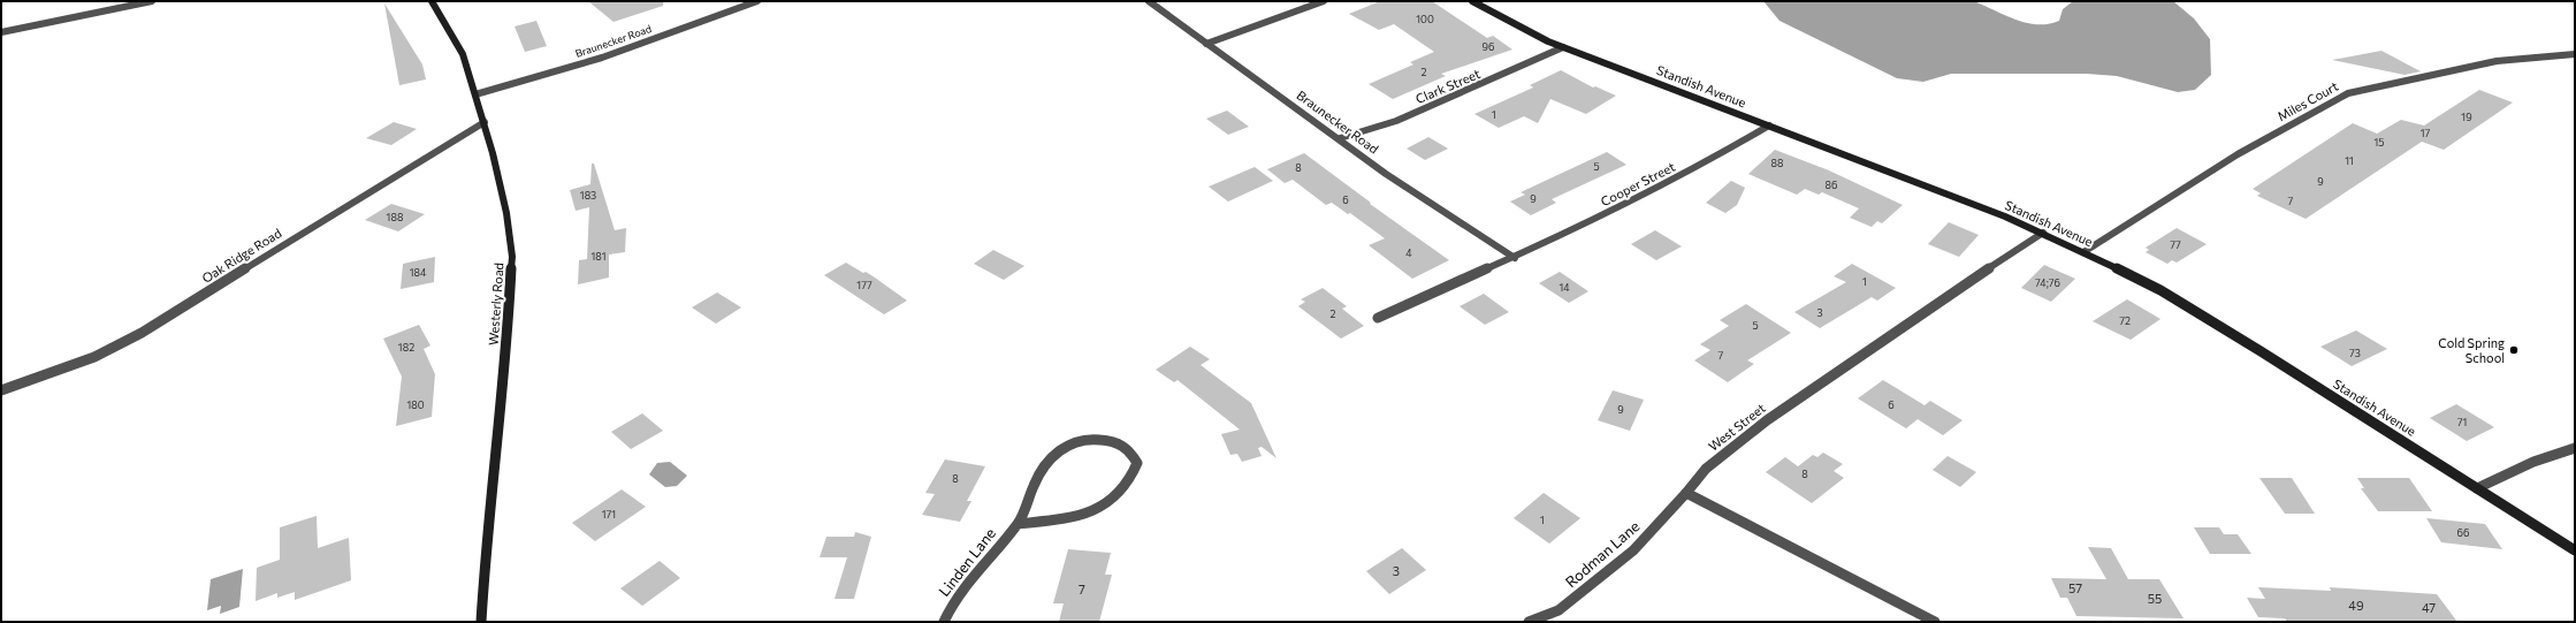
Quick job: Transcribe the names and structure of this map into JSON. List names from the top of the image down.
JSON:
{
  "streets": {
    "street": [
      "Braunecker Road",
      "Clark Street",
      "Standish Avenue",
      "Miles Court",
      "Cooper Street",
      "Oak Ridge Road",
      "Westerly Road",
      "West Street",
      "Rodman Lane",
      "Linden Lane"
    ]
  },
  "crossings": [
    ["Braunecker Road", "Clark Street"],
    ["Braunecker Road", "Cooper Street"],
    ["Braunecker Road", "Westerly Road"],
    ["Clark Street", "Standish Avenue"],
    ["Standish Avenue", "Miles Court"],
    ["Standish Avenue", "Cooper Street"],
    ["Standish Avenue", "West Street"],
    ["Oak Ridge Road", "Westerly Road"],
    ["West Street", "Rodman Lane"]
  ],
  "places": ["Cold Spring School"],
  "house_numbers": [
    "100",
    "96",
    "2",
    "1",
    "19",
    "17",
    "15",
    "11",
    "88",
    "5",
    "8",
    "9",
    "86",
    "183",
    "9",
    "6",
    "7",
    "188",
    "77",
    "4",
    "181",
    "184",
    "1",
    "74;76",
    "177",
    "14",
    "3",
    "2",
    "72",
    "5",
    "182",
    "73",
    "7",
    "180",
    "6",
    "9",
    "71",
    "8",
    "8",
    "171",
    "1",
    "66",
    "3",
    "57",
    "7",
    "55",
    "49",
    "47"
  ]
}
